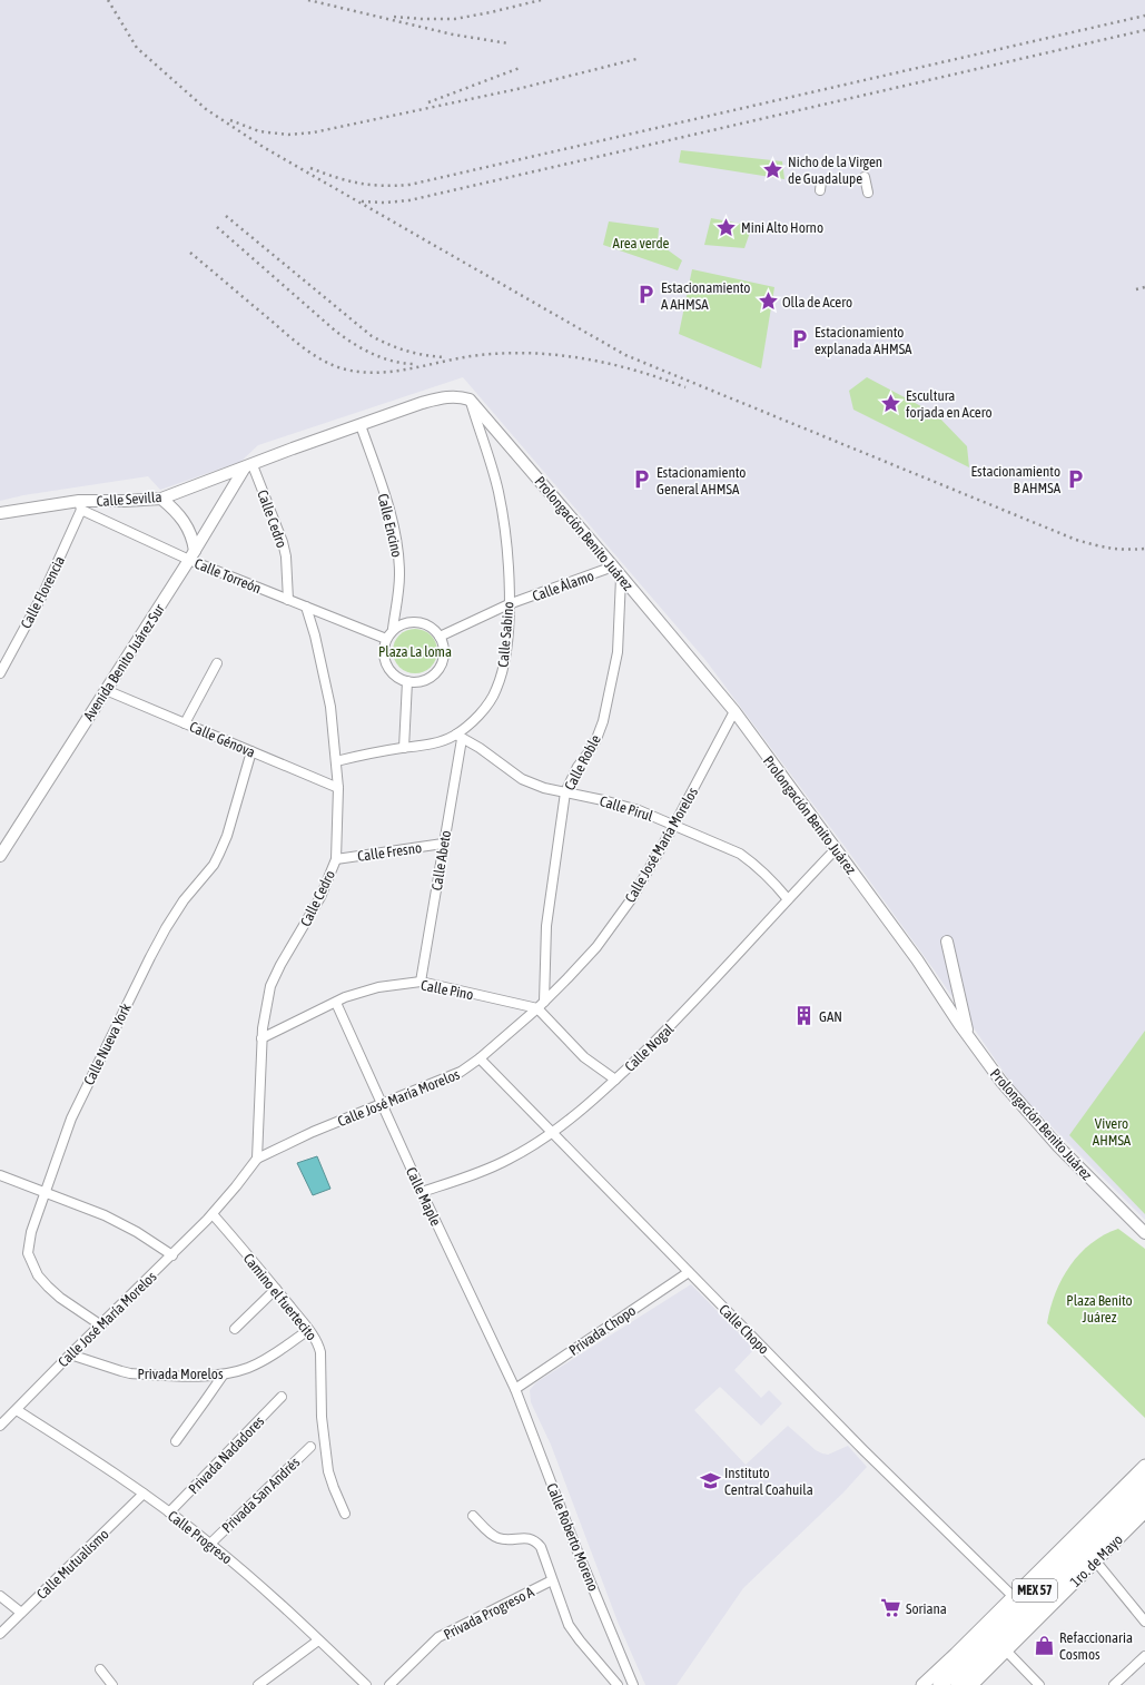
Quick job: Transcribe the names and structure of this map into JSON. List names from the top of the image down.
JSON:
{
  "streets": {
    "highway": ["MEX 57"],
    "main road": ["1ro. de Mayo"],
    "street": [
      "Calle Sevilla",
      "Calle Cedro",
      "Calle Encino",
      "Prolongación Benito Juárez",
      "Calle Torreón",
      "Calle Álamo",
      "Calle Florencia",
      "Calle Sabino",
      "Avenida Benito Juárez Sur",
      "Calle Génova",
      "Calle Roble",
      "Calle Pirul",
      "Calle José María Morelos",
      "Calle Fresno",
      "Calle Abeto",
      "Calle Pino",
      "Calle Nueva York",
      "Calle Nogal",
      "Calle Maple",
      "Camino el fuertecito",
      "Calle Chopo",
      "Privada Chopo",
      "Privada Morelos",
      "Privada Nadadores",
      "Privada San Andrés",
      "Calle Progreso",
      "Calle Roberto Moreno",
      "Calle Mutualismo",
      "Privada Progreso A"
    ]
  },
  "crossings": [
    ["Calle Sevilla", "Calle Cedro"],
    ["Calle Sevilla", "Calle Torreón"],
    ["Calle Sevilla", "Calle Florencia"],
    ["Calle Sevilla", "Avenida Benito Juárez Sur"],
    ["Calle Cedro", "Calle Torreón"],
    ["Calle Cedro", "Calle Sabino"],
    ["Calle Cedro", "Avenida Benito Juárez Sur"],
    ["Calle Cedro", "Calle Génova"],
    ["Calle Cedro", "Calle José María Morelos"],
    ["Calle Cedro", "Calle Fresno"],
    ["Calle Cedro", "Calle Pino"],
    ["Calle Encino", "Calle Torreón"],
    ["Calle Encino", "Calle Álamo"],
    ["Prolongación Benito Juárez", "Calle Álamo"],
    ["Prolongación Benito Juárez", "Calle Sabino"],
    ["Prolongación Benito Juárez", "Calle Roble"],
    ["Prolongación Benito Juárez", "Calle José María Morelos"],
    ["Prolongación Benito Juárez", "Calle Nogal"],
    ["Calle Torreón", "Calle Álamo"],
    ["Calle Torreón", "Calle Florencia"],
    ["Calle Torreón", "Avenida Benito Juárez Sur"],
    ["Calle Álamo", "Calle Sabino"],
    ["Calle Sabino", "Calle Pirul"],
    ["Calle Sabino", "Calle Abeto"],
    ["Avenida Benito Juárez Sur", "Calle Génova"],
    ["Calle Génova", "Calle Nueva York"],
    ["Calle Roble", "Calle Pirul"],
    ["Calle Roble", "Calle José María Morelos"],
    ["Calle Pirul", "Calle José María Morelos"],
    ["Calle Pirul", "Calle Abeto"],
    ["Calle Pirul", "Calle Nogal"],
    ["Calle José María Morelos", "Calle Pino"],
    ["Calle José María Morelos", "Calle Nueva York"],
    ["Calle José María Morelos", "Calle Maple"],
    ["Calle José María Morelos", "Camino el fuertecito"],
    ["Calle José María Morelos", "Calle Chopo"],
    ["Calle José María Morelos", "Privada Morelos"],
    ["Calle José María Morelos", "Calle Progreso"],
    ["Calle Fresno", "Calle Abeto"],
    ["Calle Abeto", "Calle Pino"],
    ["Calle Pino", "Calle Maple"],
    ["Calle Nogal", "Calle Maple"],
    ["Calle Nogal", "Calle Chopo"],
    ["Calle Maple", "Privada Chopo"],
    ["Calle Maple", "Calle Roberto Moreno"],
    ["Camino el fuertecito", "Privada Morelos"],
    ["Calle Chopo", "Privada Chopo"],
    ["Privada Chopo", "Calle Roberto Moreno"],
    ["Privada Nadadores", "Calle Progreso"],
    ["Privada San Andrés", "Calle Progreso"],
    ["Calle Progreso", "Calle Mutualismo"]
  ],
  "parks": [
    "Area verde",
    "Plaza La loma",
    "Vivero AHMSA",
    "Plaza Benito Juárez"
  ],
  "places": {
    "place": [
      "Nicho de la Virgen de Guadalupe",
      "Mini Alto Horno",
      "Olla de Acero",
      "Escultura forjada en Acero"
    ],
    "parking": [
      "Estacionamiento A AHMSA",
      "Estacionamiento explanada AHMSA",
      "Estacionamiento B AHMSA",
      "Estacionamiento General AHMSA"
    ],
    "building": ["GAN"],
    "school or university": ["Instituto Central Coahuila"],
    "supermarket": ["Soriana"],
    "shop": ["Refaccionaria Cosmos"]
  }
}
